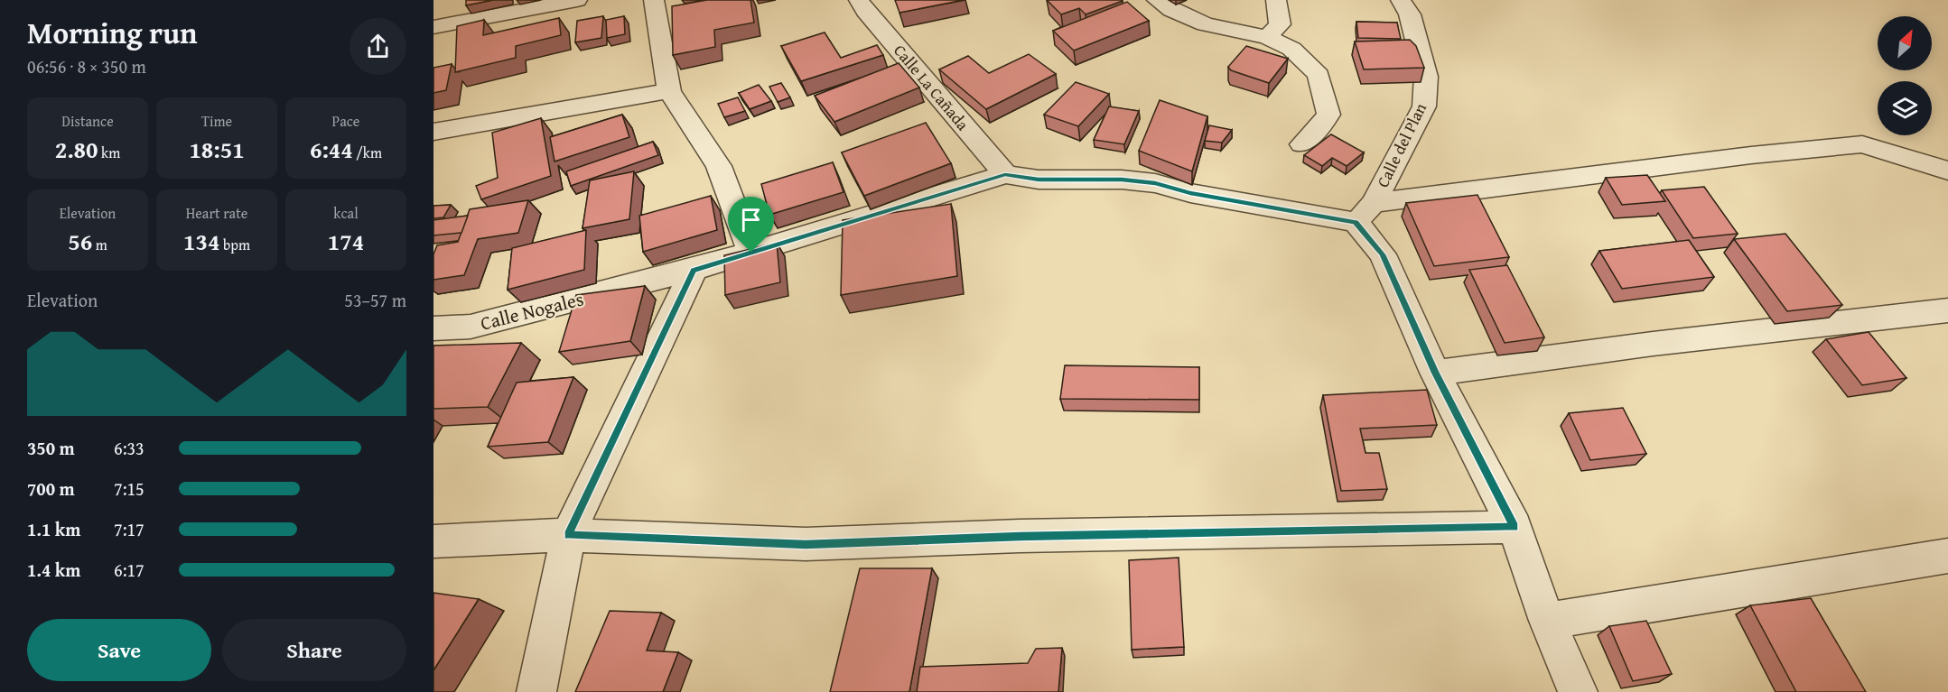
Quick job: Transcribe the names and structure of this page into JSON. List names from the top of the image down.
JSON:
{
  "streets": {
    "street": ["Calle La Cañada", "Calle del Plan", "Calle Nogales"]
  },
  "crossings": [
    ["Calle La Cañada", "Calle Nogales"],
    ["Calle del Plan", "Calle Nogales"]
  ],
  "north": "top right",
  "page": {
    "heading": ["Morning run", "06:56 · 8 × 350 m"],
    "stats": [
      ["Distance", "2.80 km"],
      ["Time", "18:51"],
      ["Pace", "6:44 /km"],
      ["Elevation", "56 m"],
      ["Heart rate", "134 bpm"],
      ["kcal", "174"]
    ],
    "chart": ["Elevation", "53–57 m"],
    "list": [
      {
        "name": "350 m",
        "note": "6:33"
      },
      {
        "name": "700 m",
        "note": "7:15"
      },
      {
        "name": "1.1 km",
        "note": "7:17"
      },
      {
        "name": "1.4 km",
        "note": "6:17"
      }
    ],
    "buttons": ["Save", "Share"]
  }
}
